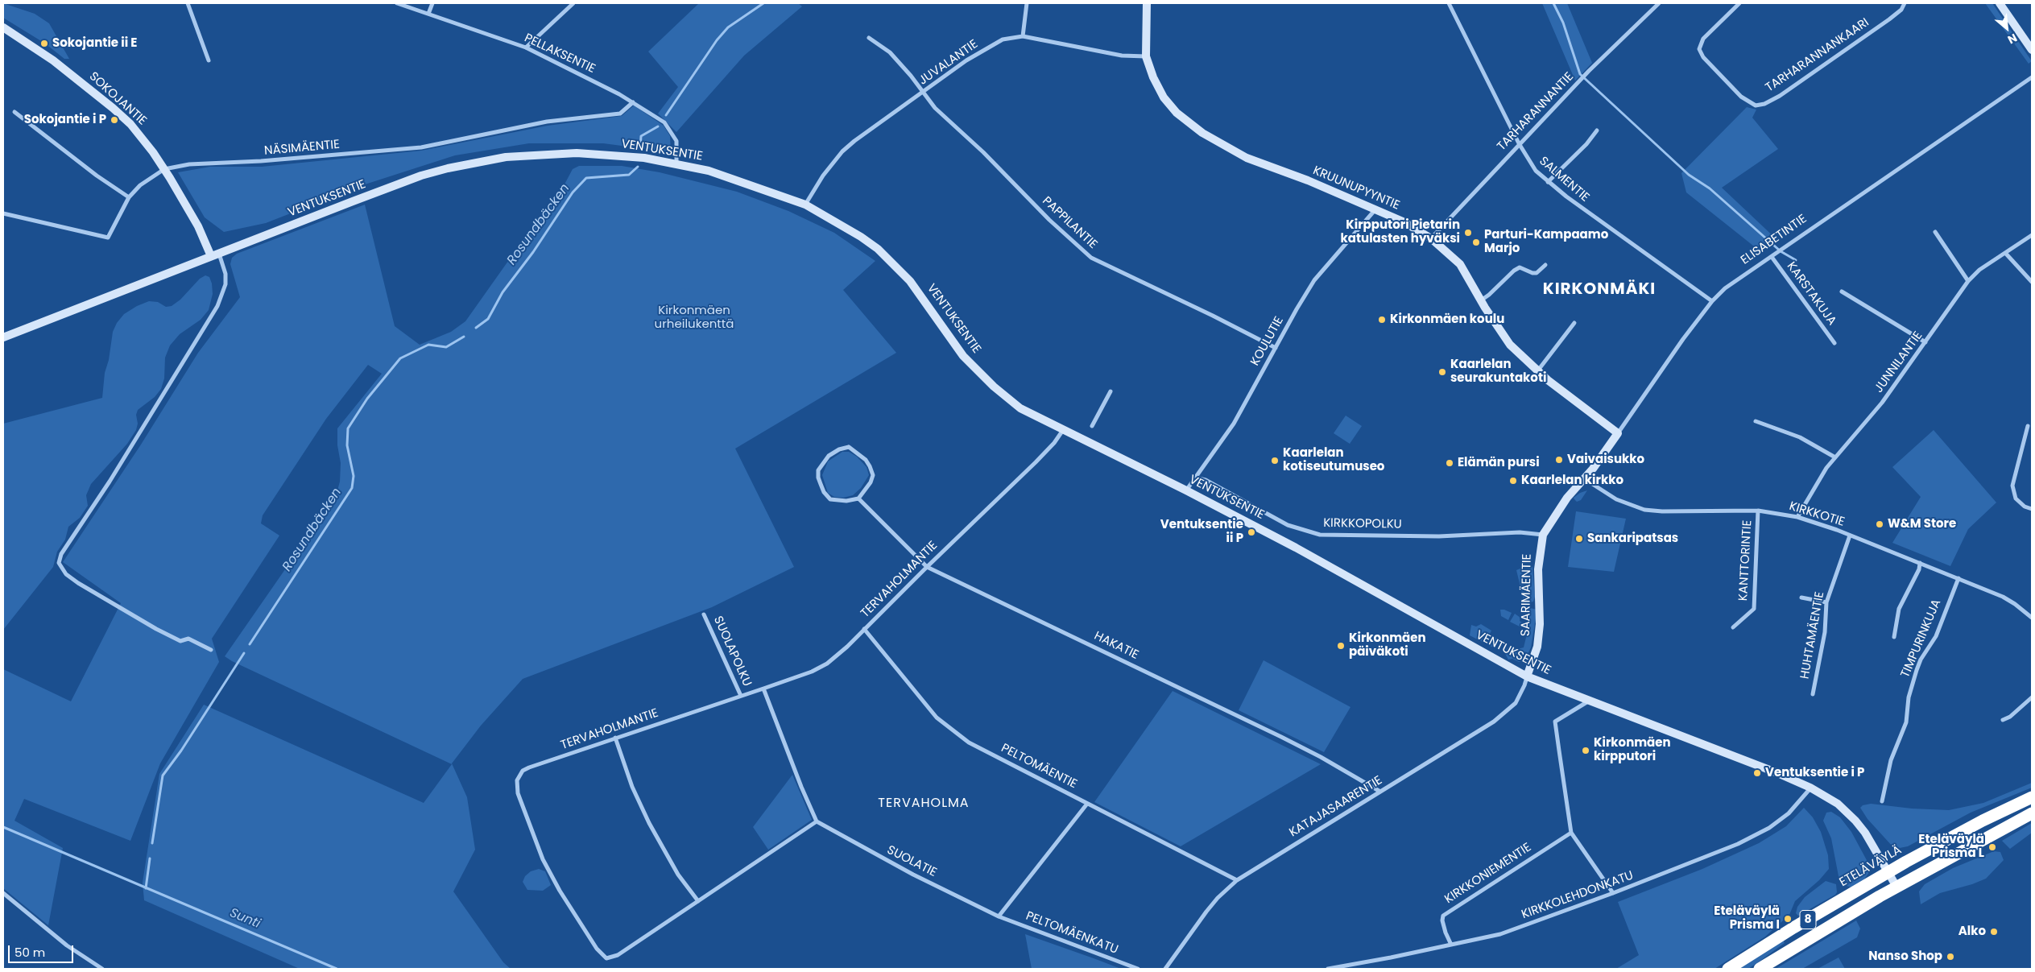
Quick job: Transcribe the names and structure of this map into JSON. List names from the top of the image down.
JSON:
{
  "streets": {
    "highway": ["ETELÄVÄYLÄ", "8"],
    "main road": [
      "SOKOJANTIE",
      "VENTUKSENTIE",
      "KRUUNUPYYNTIE",
      "ELISABETINTIE",
      "SAARIMÄENTIE"
    ],
    "street": [
      "PELLAKSENTIE",
      "TARHARANNANKAARI",
      "JUVALANTIE",
      "TARHARANNANTIE",
      "NÄSIMÄENTIE",
      "SALMENTIE",
      "PAPPILANTIE",
      "KARSTAKUJA",
      "KOULUTIE",
      "JUNNILANTIE",
      "KIRKKOTIE",
      "KIRKKOPOLKU",
      "KANTTORINTIE",
      "TERVAHOLMANTIE",
      "HUHTAMÄENTIE",
      "TIMPURINKUJA",
      "HAKATIE",
      "SUOLAPOLKU",
      "PELTOMÄENTIE",
      "KATAJASAARENTIE",
      "SUOLATIE",
      "KIRKKONIEMENTIE",
      "KIRKKOLEHDONKATU",
      "PELTOMÄENKATU"
    ]
  },
  "crossings": [
    ["PELLAKSENTIE", "NÄSIMÄENTIE"],
    ["PELLAKSENTIE", "VENTUKSENTIE"],
    ["JUVALANTIE", "VENTUKSENTIE"],
    ["JUVALANTIE", "KRUUNUPYYNTIE"],
    ["JUVALANTIE", "PAPPILANTIE"],
    ["SOKOJANTIE", "NÄSIMÄENTIE"],
    ["SOKOJANTIE", "VENTUKSENTIE"],
    ["TARHARANNANTIE", "SALMENTIE"],
    ["TARHARANNANTIE", "KRUUNUPYYNTIE"],
    ["VENTUKSENTIE", "KOULUTIE"],
    ["VENTUKSENTIE", "TERVAHOLMANTIE"],
    ["VENTUKSENTIE", "SAARIMÄENTIE"],
    ["VENTUKSENTIE", "KATAJASAARENTIE"],
    ["VENTUKSENTIE", "ETELÄVÄYLÄ"],
    ["VENTUKSENTIE", "KIRKKOLEHDONKATU"],
    ["VENTUKSENTIE", "8"],
    ["SALMENTIE", "ELISABETINTIE"],
    ["KRUUNUPYYNTIE", "ELISABETINTIE"],
    ["KRUUNUPYYNTIE", "KOULUTIE"],
    ["PAPPILANTIE", "KOULUTIE"],
    ["ELISABETINTIE", "KARSTAKUJA"],
    ["ELISABETINTIE", "KIRKKOTIE"],
    ["ELISABETINTIE", "SAARIMÄENTIE"],
    ["KOULUTIE", "KIRKKOPOLKU"],
    ["JUNNILANTIE", "KIRKKOTIE"],
    ["KIRKKOTIE", "KANTTORINTIE"],
    ["KIRKKOTIE", "SAARIMÄENTIE"],
    ["KIRKKOTIE", "HUHTAMÄENTIE"],
    ["KIRKKOTIE", "TIMPURINKUJA"],
    ["KIRKKOPOLKU", "SAARIMÄENTIE"],
    ["TERVAHOLMANTIE", "HAKATIE"],
    ["TERVAHOLMANTIE", "SUOLAPOLKU"],
    ["TERVAHOLMANTIE", "PELTOMÄENTIE"],
    ["TERVAHOLMANTIE", "SUOLATIE"],
    ["SAARIMÄENTIE", "KATAJASAARENTIE"],
    ["HAKATIE", "KATAJASAARENTIE"],
    ["PELTOMÄENTIE", "KATAJASAARENTIE"],
    ["SUOLATIE", "PELTOMÄENKATU"],
    ["KIRKKONIEMENTIE", "KIRKKOLEHDONKATU"]
  ],
  "districts": ["KIRKONMÄKI", "TERVAHOLMA"],
  "water": ["Rosundbäcken", "Sunti"],
  "parks": ["Kirkonmäen urheilukenttä"],
  "places": [
    "Sokojantie ii E",
    "Sokojantie i P",
    "Kirpputori Pietarin katulasten hyväksi",
    "Parturi-Kampaamo Marjo",
    "Kirkonmäen koulu",
    "Kaarlelan seurakuntakoti",
    "Vaivaisukko",
    "Kaarlelan kotiseutumuseo",
    "Elämän pursi",
    "Kaarlelan kirkko",
    "W&M Store",
    "Ventuksentie ii P",
    "Sankaripatsas",
    "Kirkonmäen päiväkoti",
    "Kirkonmäen kirpputori",
    "Ventuksentie i P",
    "Eteläväylä Prisma L",
    "Eteläväylä Prisma I",
    "Alko",
    "Nanso Shop"
  ],
  "scale_bar": "50 m",
  "north": "bottom right"
}
